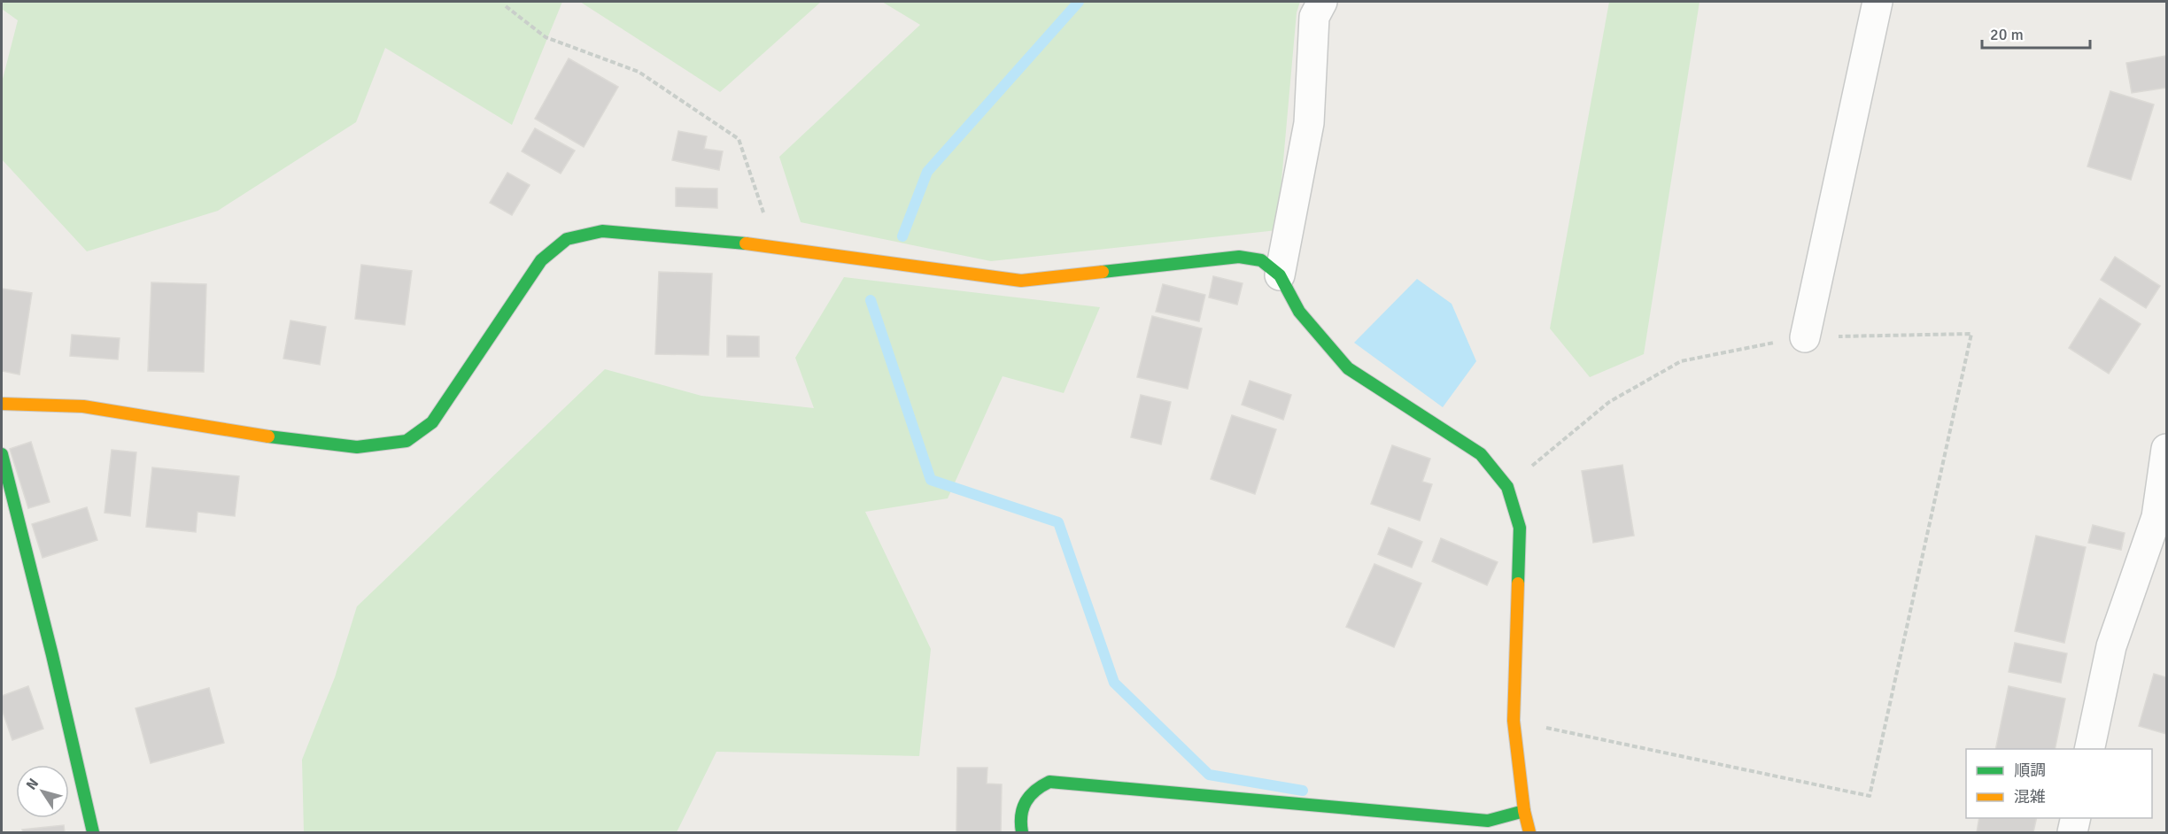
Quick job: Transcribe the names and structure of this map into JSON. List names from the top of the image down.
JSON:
{
  "legend": ["順調", "混雑"],
  "scale_bar": "20 m",
  "north": "top left"
}
